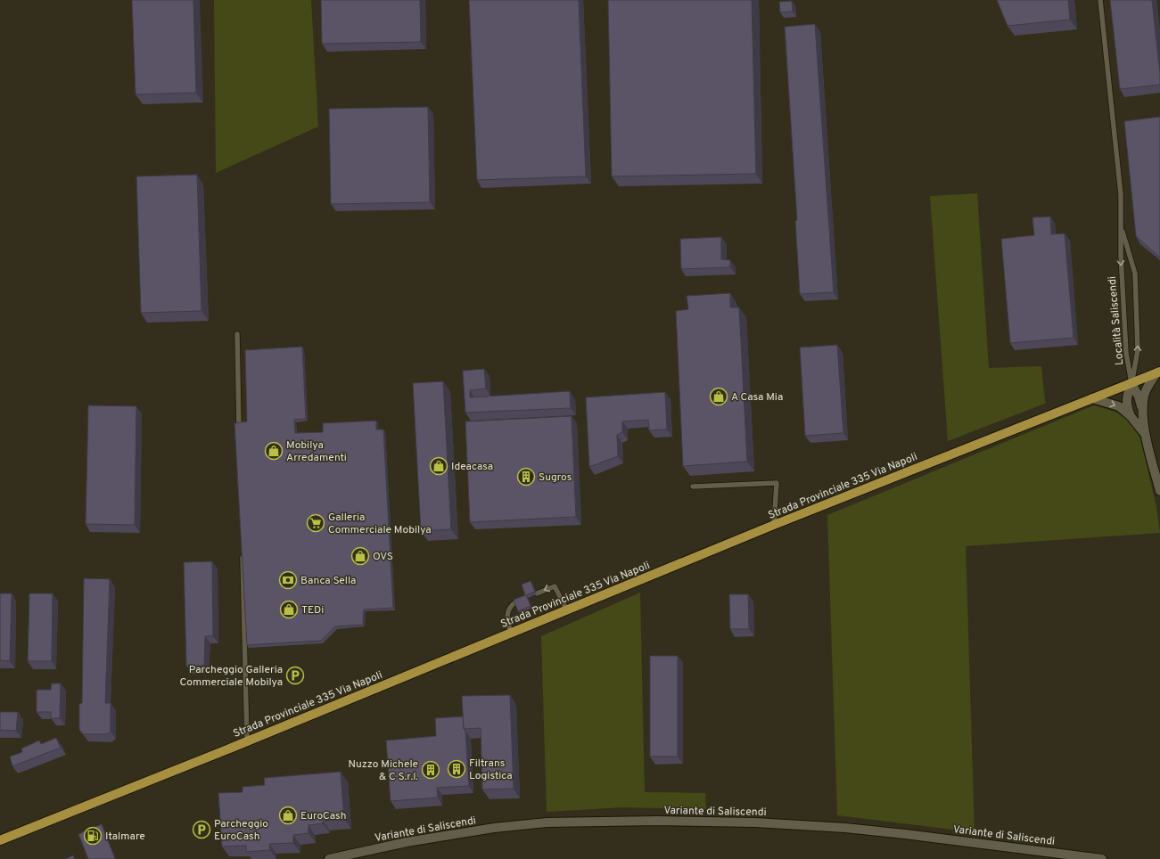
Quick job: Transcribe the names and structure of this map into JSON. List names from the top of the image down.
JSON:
{
  "streets": {
    "main road": ["Strada Provinciale 335 Via Napoli"],
    "street": ["Variante di Saliscendi"],
    "lane": ["Località Saliscendi"]
  },
  "crossings": [
    ["Località Saliscendi", "Strada Provinciale 335 Via Napoli"]
  ],
  "places": {
    "shop": [
      "A Casa Mia",
      "Mobilya Arredamenti",
      "Ideacasa",
      "OVS",
      "TEDi",
      "EuroCash"
    ],
    "building": ["Sugros", "Filtrans Logistica", "Nuzzo Michele & C S.r.l."],
    "supermarket": ["Galleria Commerciale Mobilya"],
    "bank": ["Banca Sella"],
    "parking": ["Parcheggio Galleria Commerciale Mobilya", "Parcheggio EuroCash"],
    "fuel station": ["Italmare"]
  }
}
